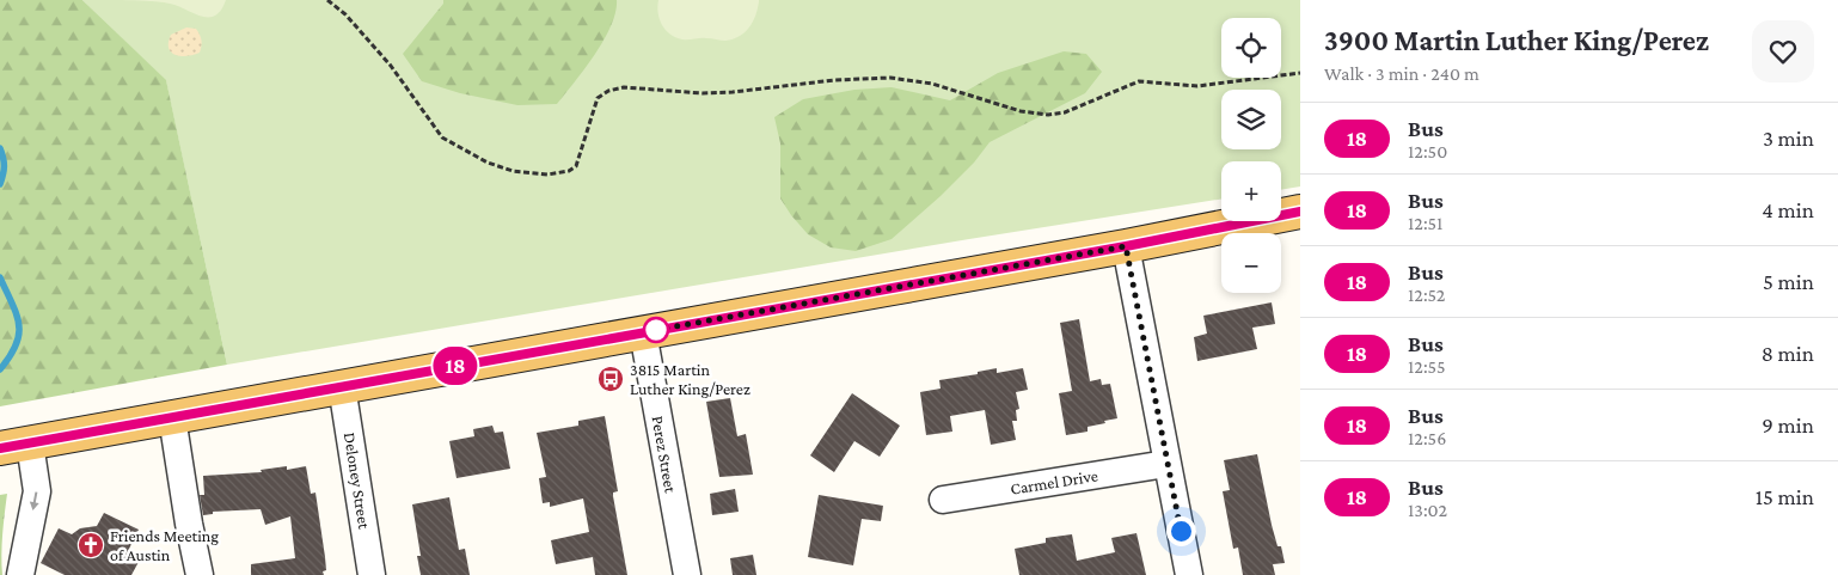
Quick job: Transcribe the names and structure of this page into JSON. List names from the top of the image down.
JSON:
{
  "streets": {
    "street": ["Perez Street", "Deloney Street", "Carmel Drive"]
  },
  "places": {
    "bus stop": ["3815 Martin Luther King/Perez"],
    "church": ["Friends Meeting of Austin"]
  },
  "lines": ["bus line 18"],
  "page": {
    "on_map": "18",
    "heading": ["3900 Martin Luther King/Perez", "Walk · 3 min · 240 m"],
    "map_buttons": ["+", "−"],
    "list": [
      {
        "mark": "18",
        "name": "Bus",
        "note": "12:50",
        "value": "3 min"
      },
      {
        "mark": "18",
        "name": "Bus",
        "note": "12:51",
        "value": "4 min"
      },
      {
        "mark": "18",
        "name": "Bus",
        "note": "12:52",
        "value": "5 min"
      },
      {
        "mark": "18",
        "name": "Bus",
        "note": "12:55",
        "value": "8 min"
      },
      {
        "mark": "18",
        "name": "Bus",
        "note": "12:56",
        "value": "9 min"
      },
      {
        "mark": "18",
        "name": "Bus",
        "note": "13:02",
        "value": "15 min"
      }
    ]
  }
}
